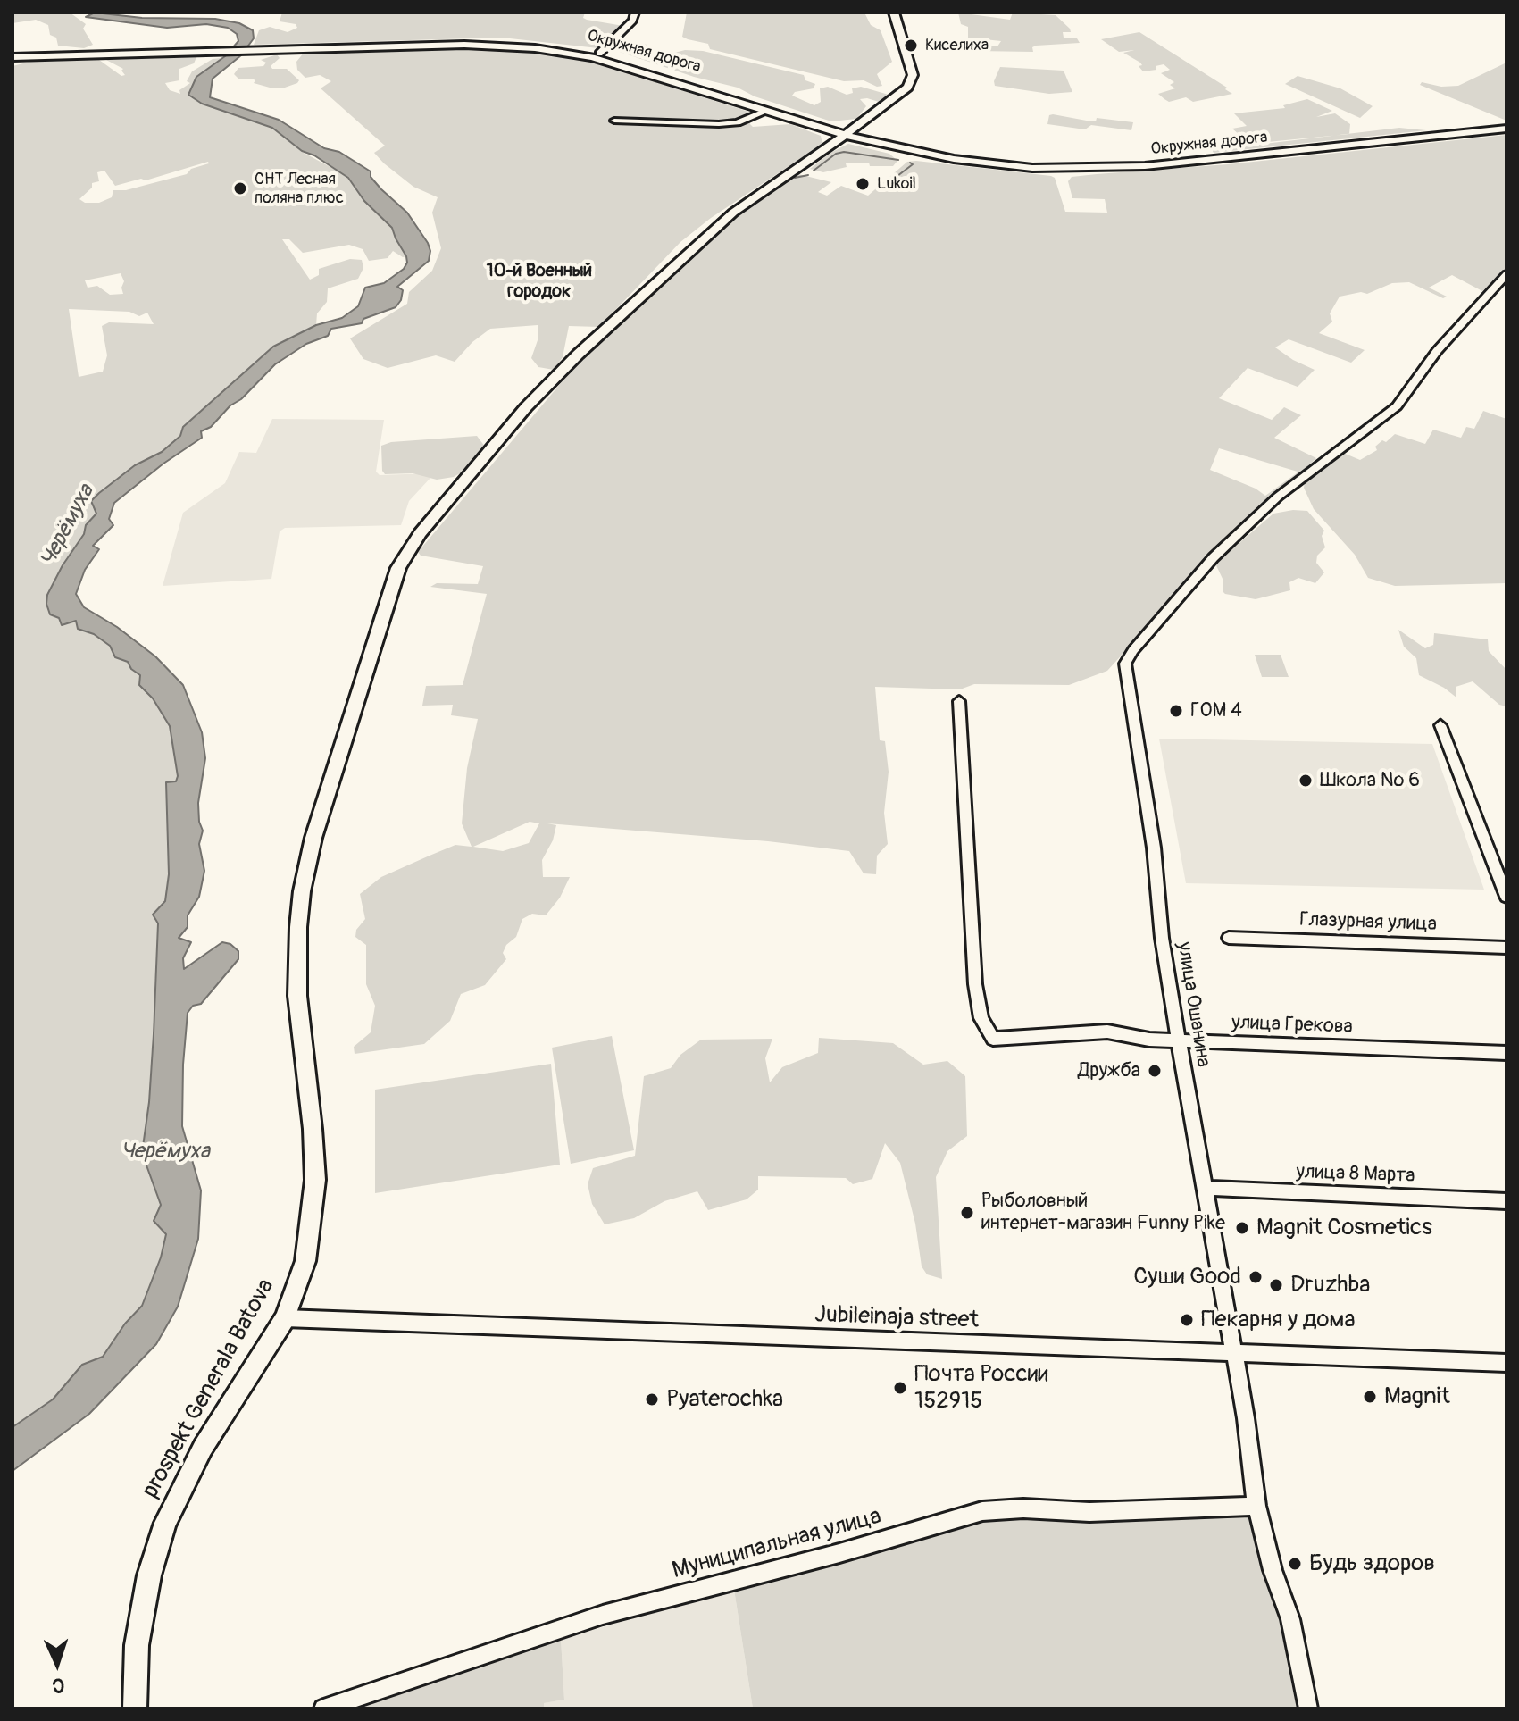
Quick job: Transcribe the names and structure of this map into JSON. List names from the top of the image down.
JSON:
{
  "streets": {
    "main road": ["Окружная дорога", "prospekt Generala Batova"],
    "street": [
      "Глазурная улица",
      "улица Ошанина",
      "улица Грекова",
      "улица 8 Марта",
      "Jubileinaja street",
      "Муниципальная улица"
    ]
  },
  "crossings": [
    ["Окружная дорога", "prospekt Generala Batova"],
    ["улица Ошанина", "улица Грекова"],
    ["улица Ошанина", "улица 8 Марта"],
    ["улица Ошанина", "Jubileinaja street"],
    ["улица Ошанина", "Муниципальная улица"],
    ["Jubileinaja street", "prospekt Generala Batova"]
  ],
  "districts": ["10-й Военный городок"],
  "water": ["Черёмуха"],
  "places": [
    "Киселиха",
    "Lukoil",
    "СНТ Лесная поляна плюс",
    "ГОМ 4",
    "Школа № 6",
    "Дружба",
    "Рыболовный интернет-магазин Funny Pike",
    "Magnit Cosmetics",
    "Суши Good",
    "Druzhba",
    "Пекарня у дома",
    "Почта России 152915",
    "Magnit",
    "Pyaterochka",
    "Будь здоров"
  ],
  "north": "bottom"
}
